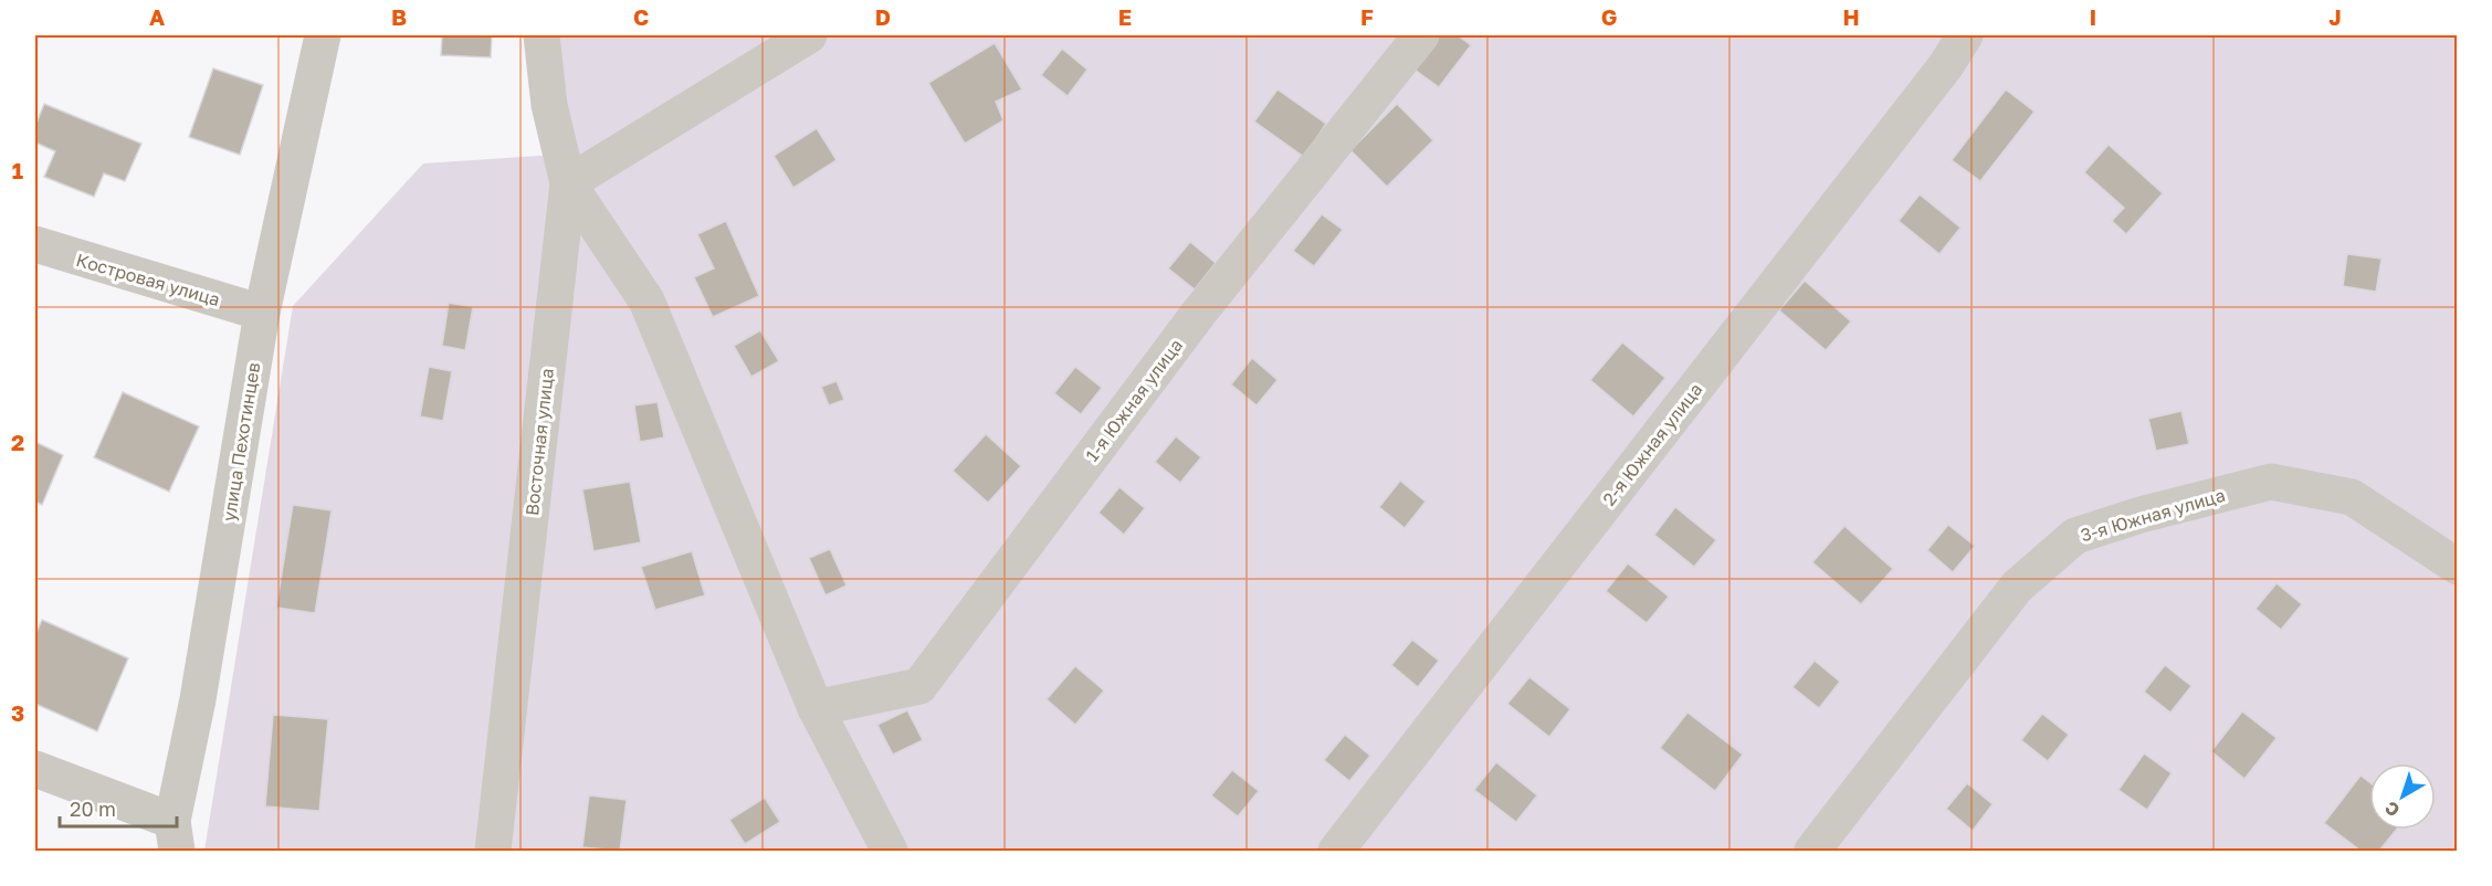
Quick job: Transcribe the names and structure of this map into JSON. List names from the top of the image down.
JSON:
{
  "streets": {
    "street": [
      "Костровая улица",
      "1-я Южная улица",
      "улица Пехотинцев",
      "Восточная улица",
      "2-я Южная улица",
      "3-я Южная улица"
    ]
  },
  "crossings": [
    ["Костровая улица", "улица Пехотинцев"]
  ],
  "scale_bar": "20 m",
  "north": "bottom left",
  "grid": {
    "columns": [
      "A",
      "B",
      "C",
      "D",
      "E",
      "F",
      "G",
      "H",
      "I",
      "J"
    ],
    "rows": ["1", "2", "3"]
  }
}
